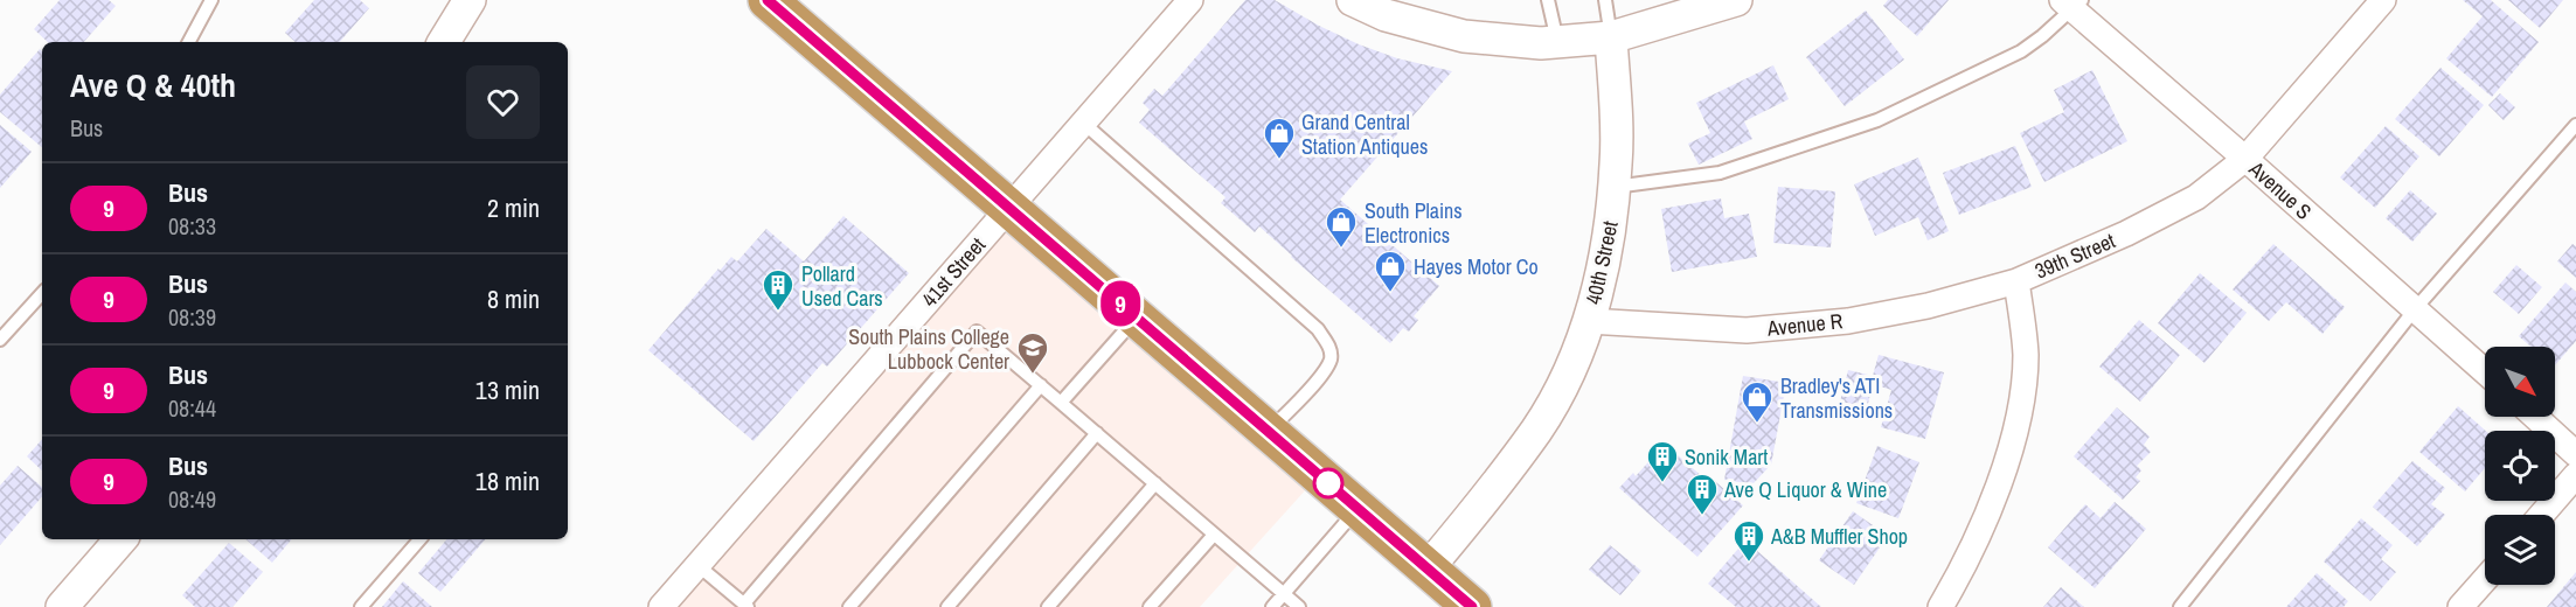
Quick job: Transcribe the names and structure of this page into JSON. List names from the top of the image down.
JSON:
{
  "streets": {
    "street": [
      "Avenue S",
      "39th Street",
      "40th Street",
      "41st Street",
      "Avenue R"
    ]
  },
  "crossings": [
    ["Avenue S", "39th Street"],
    ["39th Street", "Avenue R"],
    ["40th Street", "Avenue R"]
  ],
  "places": {
    "shop": [
      "Grand Central Station Antiques",
      "South Plains Electronics",
      "Hayes Motor Co",
      "Bradley's ATI Transmissions"
    ],
    "building": [
      "Pollard Used Cars",
      "Sonik Mart",
      "Ave Q Liquor & Wine",
      "A&B Muffler Shop"
    ],
    "school or university": ["South Plains College Lubbock Center"]
  },
  "lines": ["bus line 9"],
  "north": "bottom right",
  "page": {
    "on_map": "9",
    "heading": ["Ave Q & 40th", "Bus"],
    "list": [
      {
        "mark": "9",
        "name": "Bus",
        "note": "08:33",
        "value": "2 min"
      },
      {
        "mark": "9",
        "name": "Bus",
        "note": "08:39",
        "value": "8 min"
      },
      {
        "mark": "9",
        "name": "Bus",
        "note": "08:44",
        "value": "13 min"
      },
      {
        "mark": "9",
        "name": "Bus",
        "note": "08:49",
        "value": "18 min"
      }
    ]
  }
}
